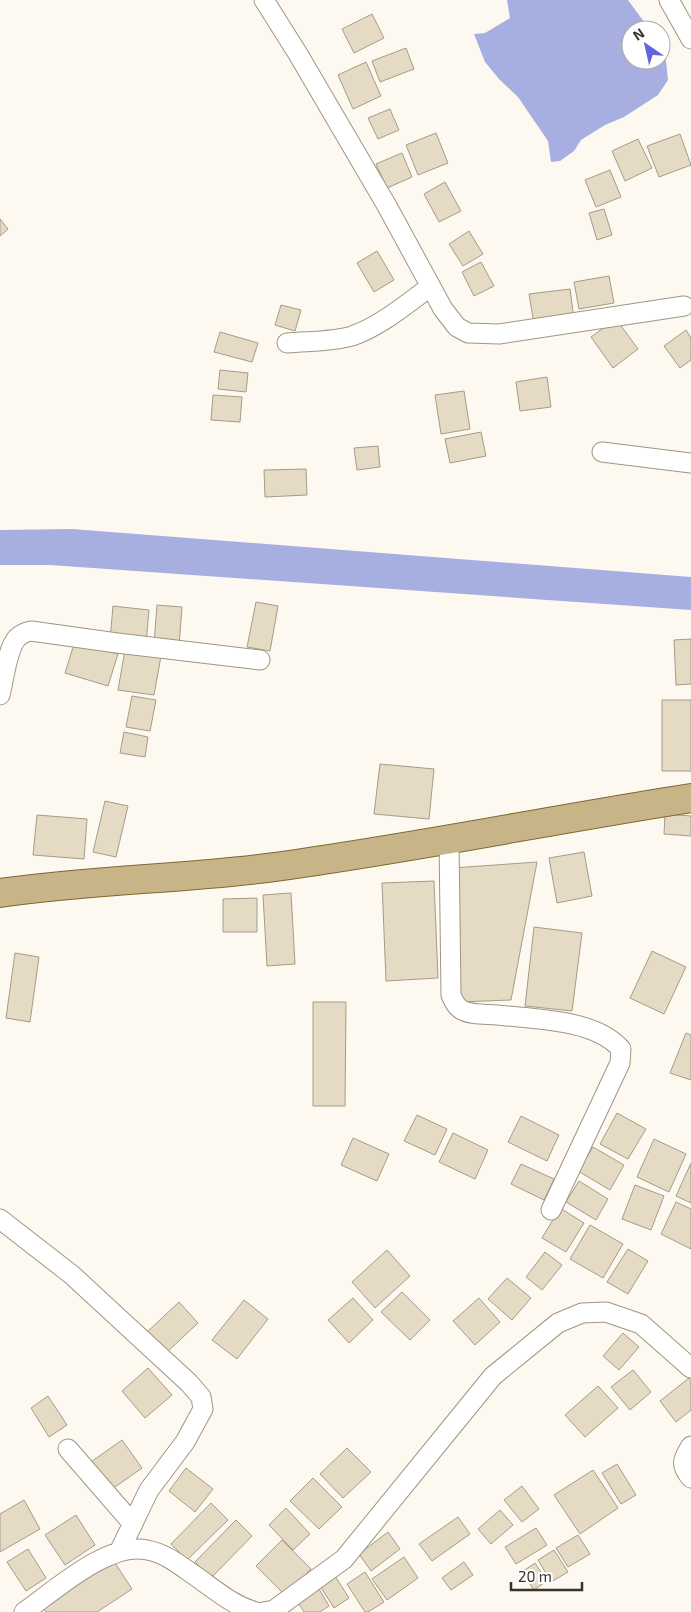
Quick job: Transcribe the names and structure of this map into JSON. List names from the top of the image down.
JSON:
{
  "scale_bar": "20 m",
  "north": "top left"
}
